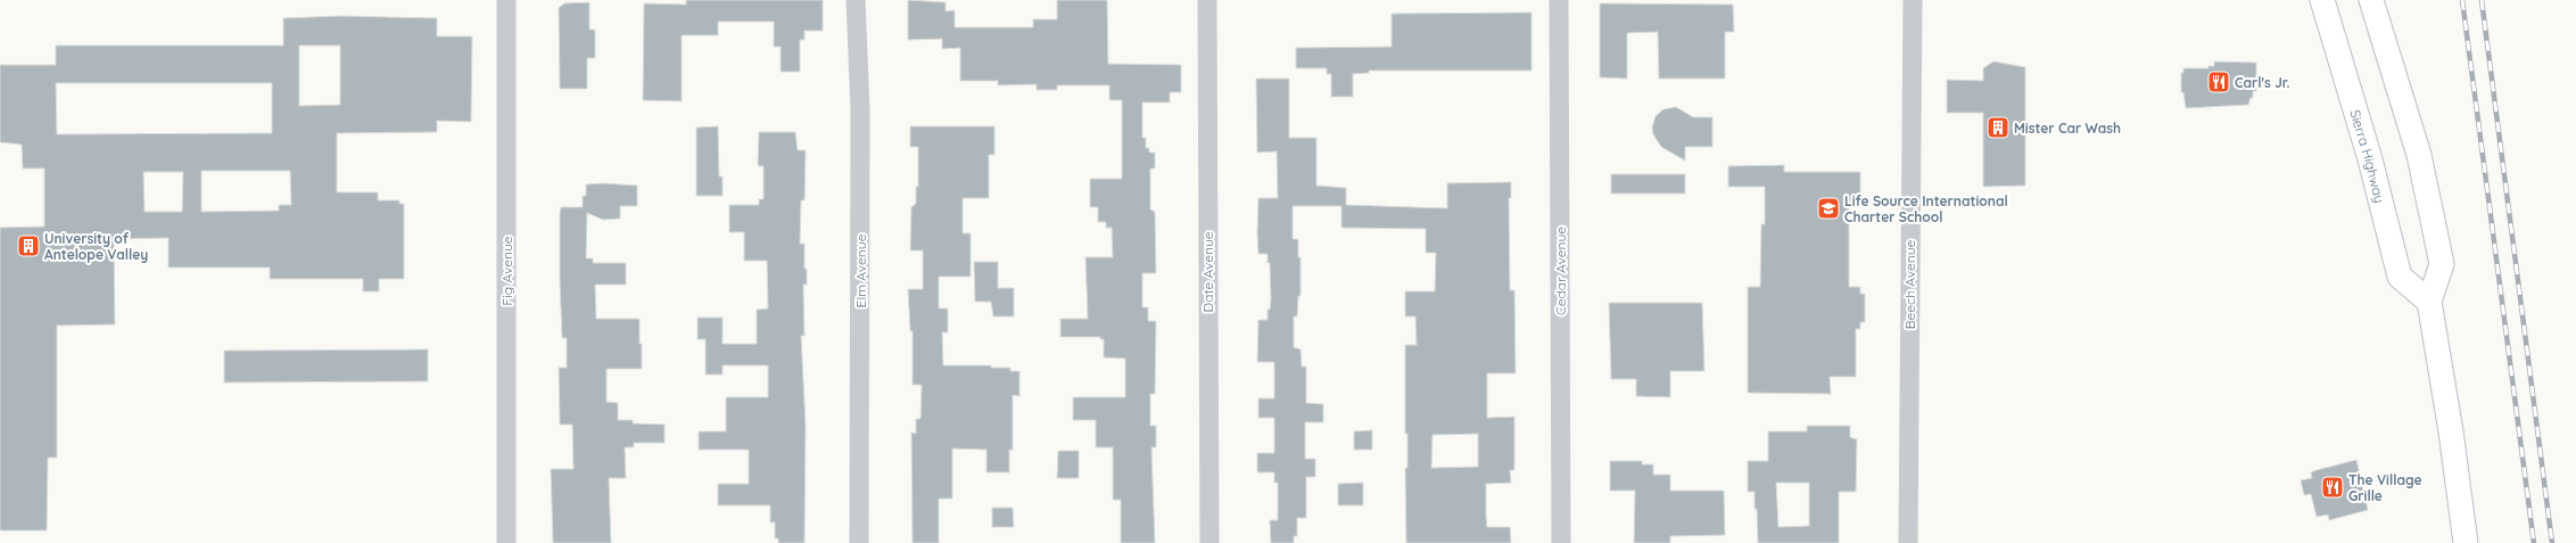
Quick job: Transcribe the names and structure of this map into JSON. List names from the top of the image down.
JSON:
{
  "streets": {
    "main road": ["Sierra Highway"],
    "street": [
      "Fig Avenue",
      "Elm Avenue",
      "Cedar Avenue",
      "Date Avenue",
      "Beech Avenue"
    ]
  },
  "places": {
    "restaurant": ["Carl's Jr.", "The Village Grille"],
    "building": ["Mister Car Wash", "University of Antelope Valley"],
    "school or university": ["Life Source International Charter School"]
  }
}
